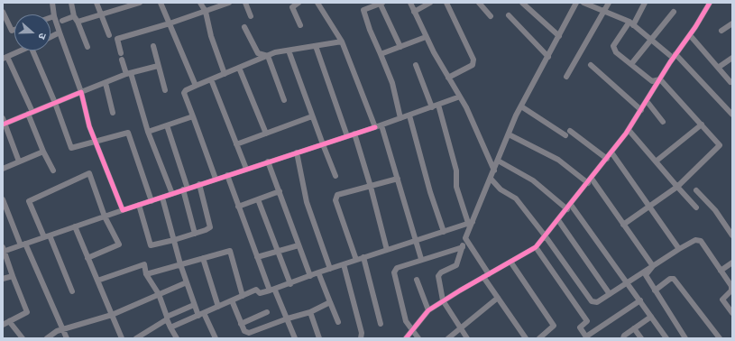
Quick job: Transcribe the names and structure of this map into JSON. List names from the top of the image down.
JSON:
{
  "north": "right"
}
